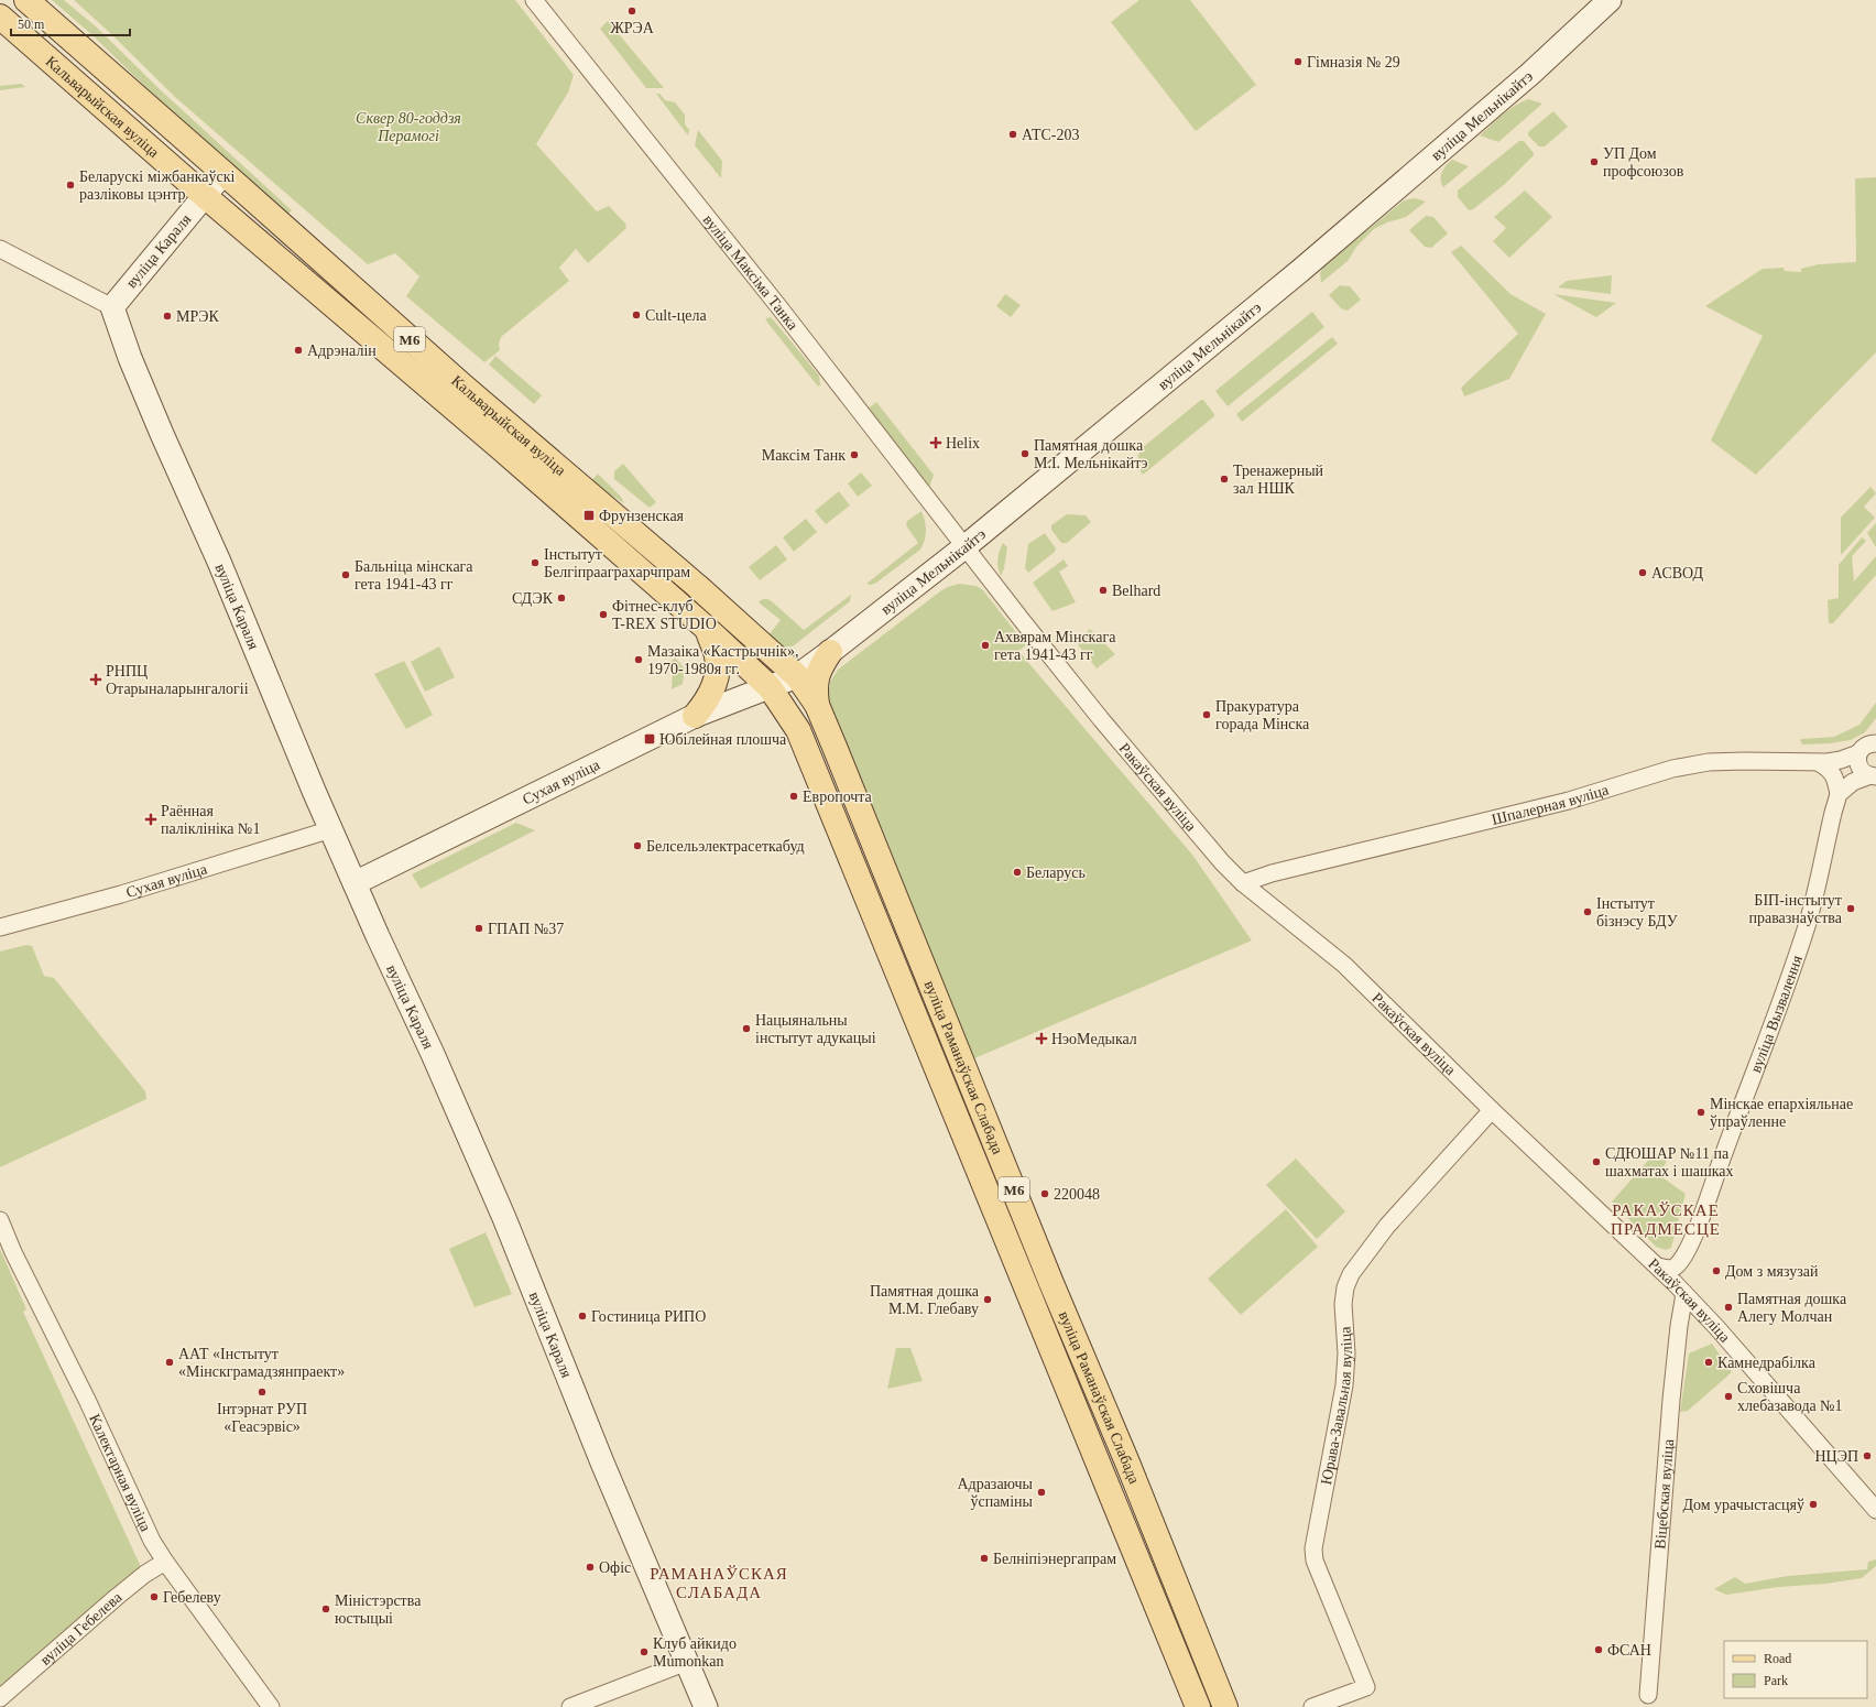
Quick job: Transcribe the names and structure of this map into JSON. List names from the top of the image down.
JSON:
{
  "streets": {
    "main road": [
      "Кальварыйская вуліца",
      "вуліца Мельнікайтэ",
      "вуліца Караля",
      "М6",
      "Сухая вуліца",
      "вуліца Раманаўская Слабада"
    ],
    "street": [
      "вуліца Максіма Танка",
      "Ракаўская вуліца",
      "Шпалерная вуліца",
      "вуліца Вызвалення",
      "Юрава-Завальная вуліца",
      "Калектарная вуліца",
      "Віцебская вуліца",
      "вуліца Гебелева"
    ]
  },
  "crossings": [
    ["Кальварыйская вуліца", "вуліца Мельнікайтэ"],
    ["Кальварыйская вуліца", "вуліца Караля"],
    ["Кальварыйская вуліца", "Сухая вуліца"],
    ["Кальварыйская вуліца", "вуліца Раманаўская Слабада"],
    ["вуліца Мельнікайтэ", "вуліца Максіма Танка"],
    ["вуліца Мельнікайтэ", "Сухая вуліца"],
    ["вуліца Мельнікайтэ", "Ракаўская вуліца"],
    ["вуліца Мельнікайтэ", "вуліца Раманаўская Слабада"],
    ["вуліца Караля", "Сухая вуліца"],
    ["вуліца Максіма Танка", "Ракаўская вуліца"],
    ["Сухая вуліца", "вуліца Раманаўская Слабада"],
    ["Ракаўская вуліца", "Шпалерная вуліца"],
    ["Ракаўская вуліца", "вуліца Вызвалення"],
    ["Ракаўская вуліца", "Юрава-Завальная вуліца"],
    ["Ракаўская вуліца", "Віцебская вуліца"],
    ["Калектарная вуліца", "вуліца Гебелева"]
  ],
  "districts": ["РАКАЎСКАЕ ПРАДМЕСЦЕ", "РАМАНАЎСКАЯ СЛАБАДА"],
  "parks": ["Сквер 80-годдзя Перамогі"],
  "places": {
    "other": [
      "ЖРЭА",
      "Гімназія № 29",
      "АТС-203",
      "УП Дом профсоюзов",
      "Беларускі міжбанкаўскі разліковы цэнтр",
      "Cult-цела",
      "МРЭК",
      "Адрэналін",
      "Памятная дошка М.І. Мельнікайтэ",
      "Максім Танк",
      "Тренажерный зал НШК",
      "Інстытут Белгіпрааграхарчпрам",
      "АСВОД",
      "Бальніца мінскага гета 1941-43 гг",
      "Belhard",
      "СДЭК",
      "Фітнес-клуб T-REX STUDIO",
      "Ахвярам Мінскага гета 1941-43 гг",
      "Мазаіка «Кастрычнік», 1970-1980я гг.",
      "Пракуратура горада Мінска",
      "Европочта",
      "Белсельэлектрасеткабуд",
      "Беларусь",
      "БІП-інстытут правазнаўства",
      "Інстытут бізнэсу БДУ",
      "ГПАП №37",
      "Нацыянальны інстытут адукацыі",
      "Мінскае епархіяльнае ўпраўленне",
      "СДЮШАР №11 па шахматах і шашках",
      "220048",
      "Дом з мязузай",
      "Памятная дошка М.М. Глебаву",
      "Памятная дошка Алегу Молчан",
      "Гостиница РИПО",
      "ААТ «Інстытут «Мінскграмадзянпраект»",
      "Камнедрабілка",
      "Інтэрнат РУП «Геасэрвіс»",
      "Сховішча хлебазавода №1",
      "НЦЭП",
      "Адразаючы ўспаміны",
      "Дом урачыстасцяў",
      "Белніпіэнергапрам",
      "Офіс",
      "Гебелеву",
      "Міністэрства юстыцыі",
      "ФСАН",
      "Клуб айкидо Mumonkan"
    ],
    "health": [
      "Helix",
      "РНПЦ Отарыналарынгалогіі",
      "Раённая паліклініка №1",
      "НэоМедыкал"
    ],
    "transit": ["Фрунзенская", "Юбілейная плошча"]
  },
  "legend": ["Road", "Park"],
  "scale_bar": "50 m"
}
